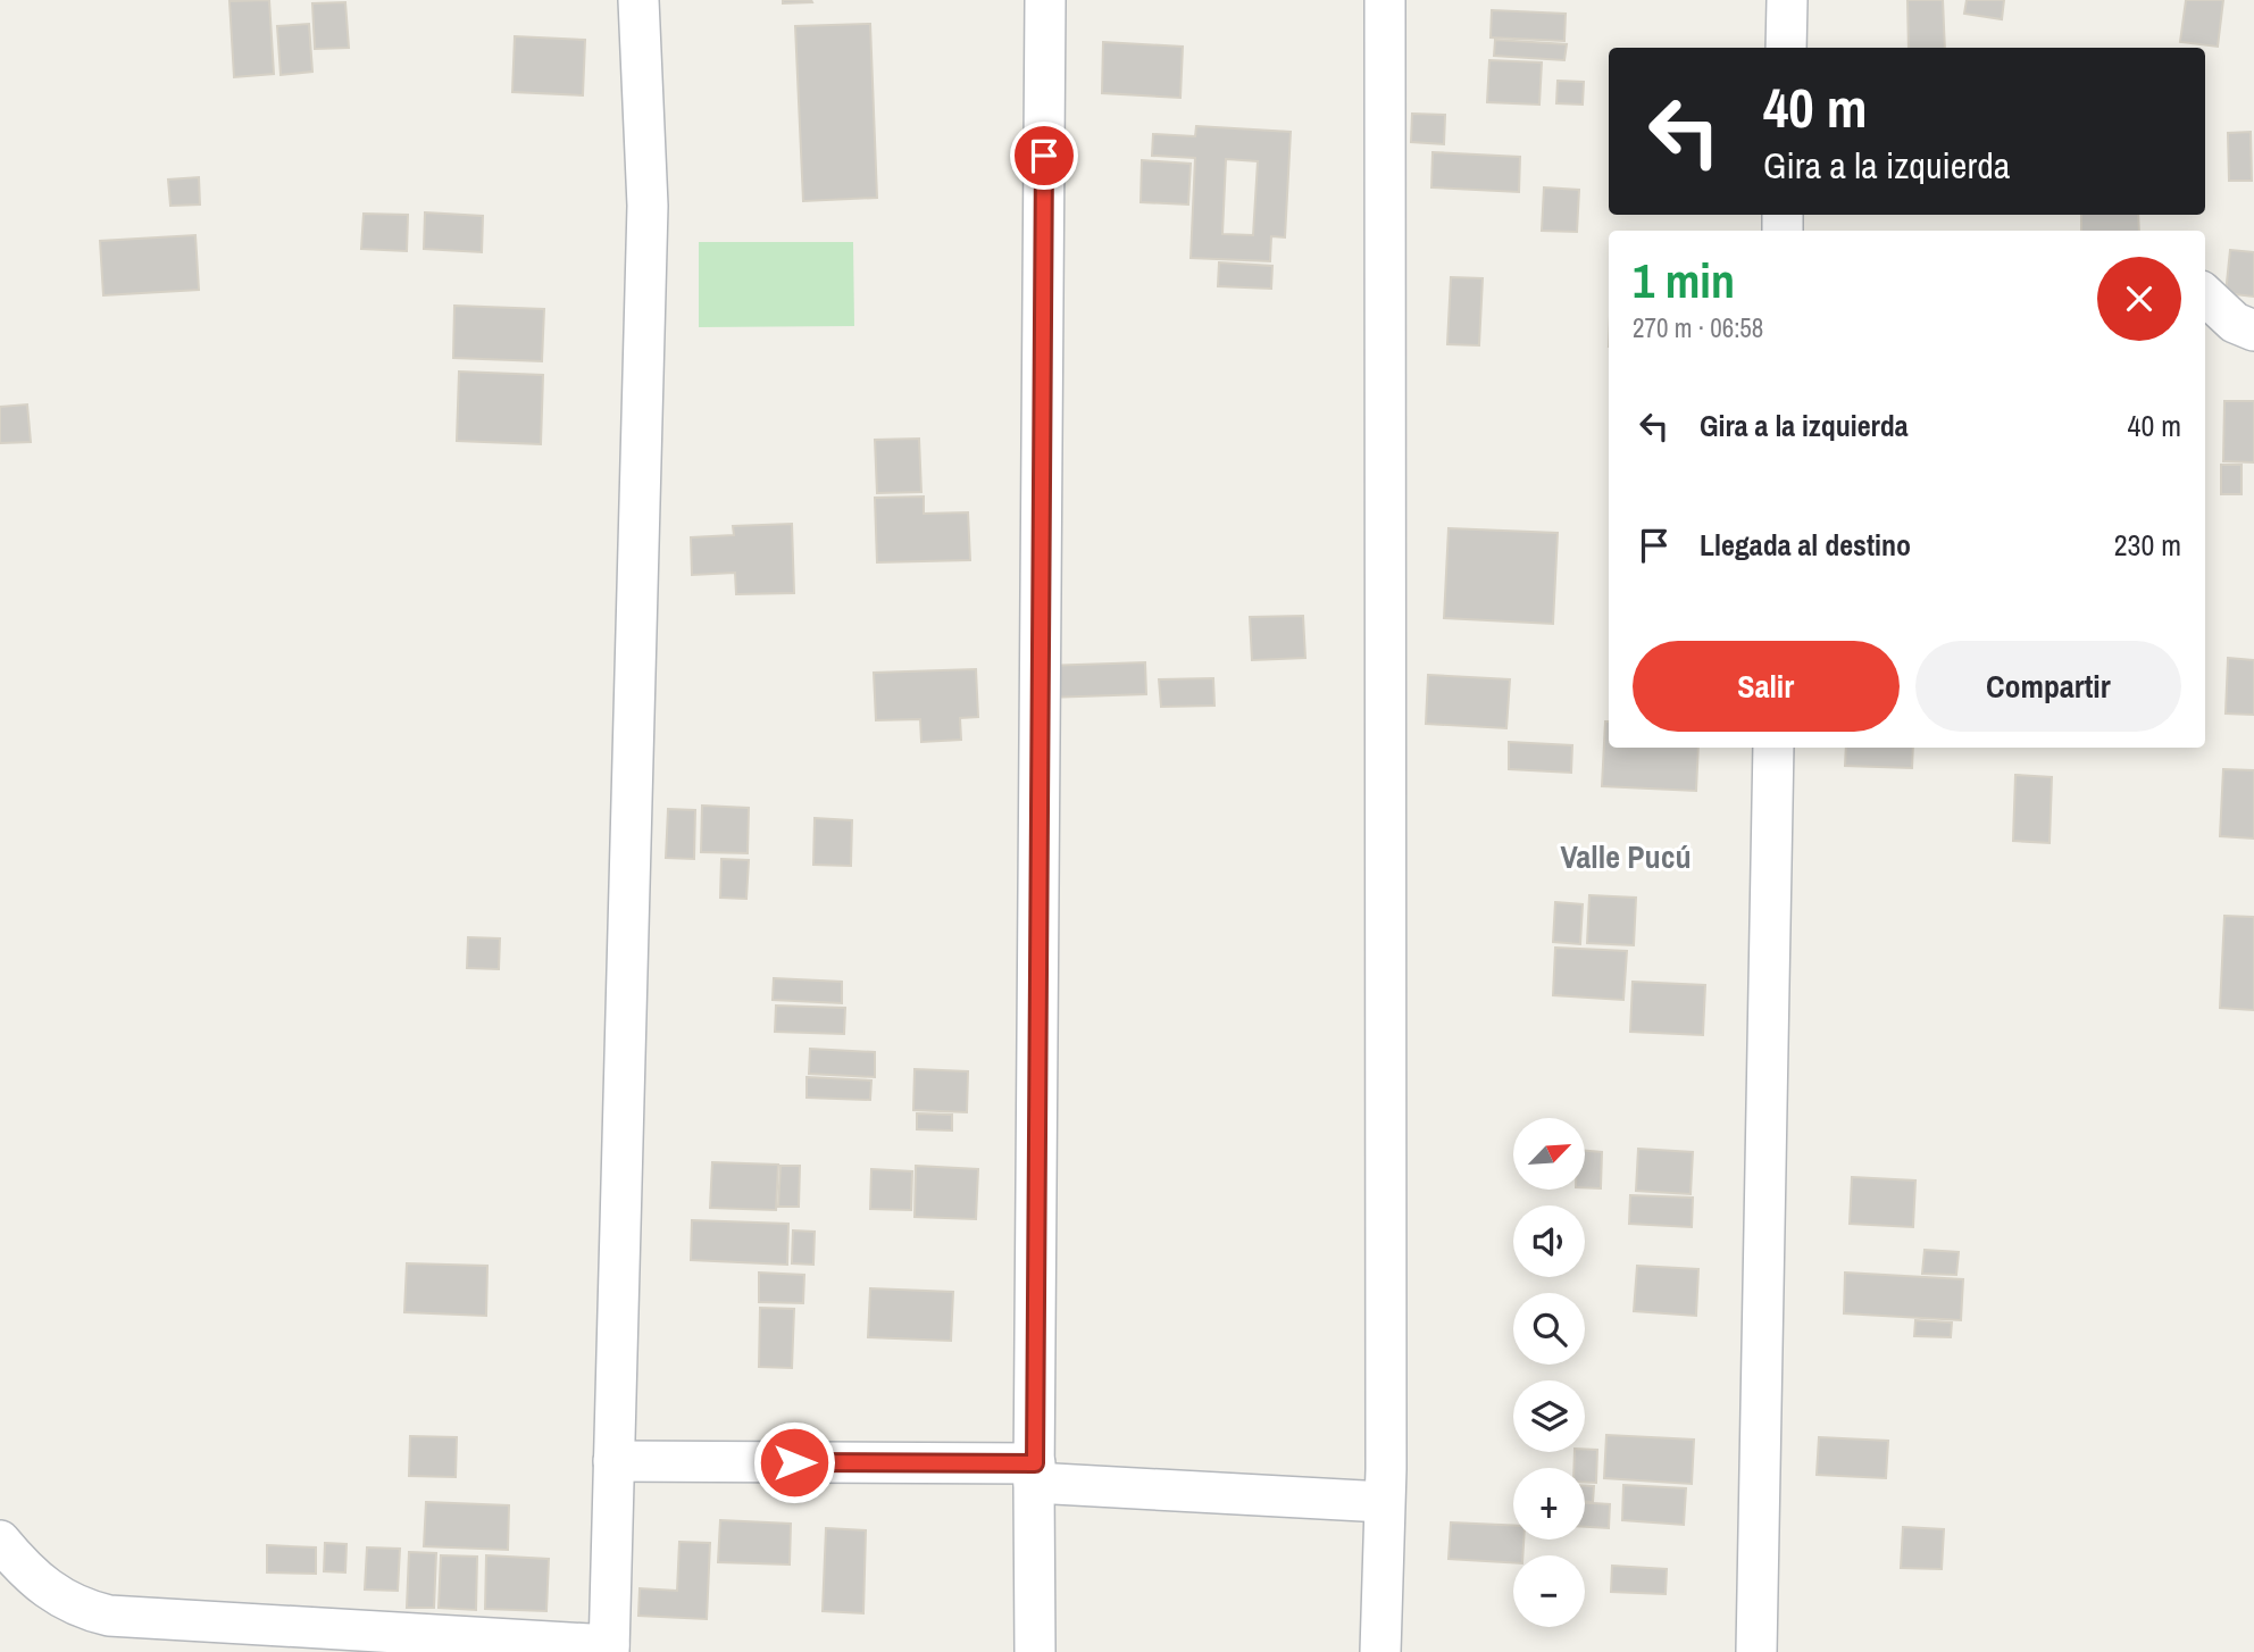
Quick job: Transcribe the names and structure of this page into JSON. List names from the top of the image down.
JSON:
{
  "districts": ["Valle Pucú"],
  "north": "top right",
  "page": {
    "turn": ["40 m", "Gira a la izquierda"],
    "heading": ["1 min", "270 m · 06:58"],
    "list": [
      {
        "name": "Gira a la izquierda",
        "value": "40 m"
      },
      {
        "name": "Llegada al destino",
        "value": "230 m"
      }
    ],
    "buttons": ["Salir", "Compartir"],
    "map_buttons": ["+", "−"]
  }
}
